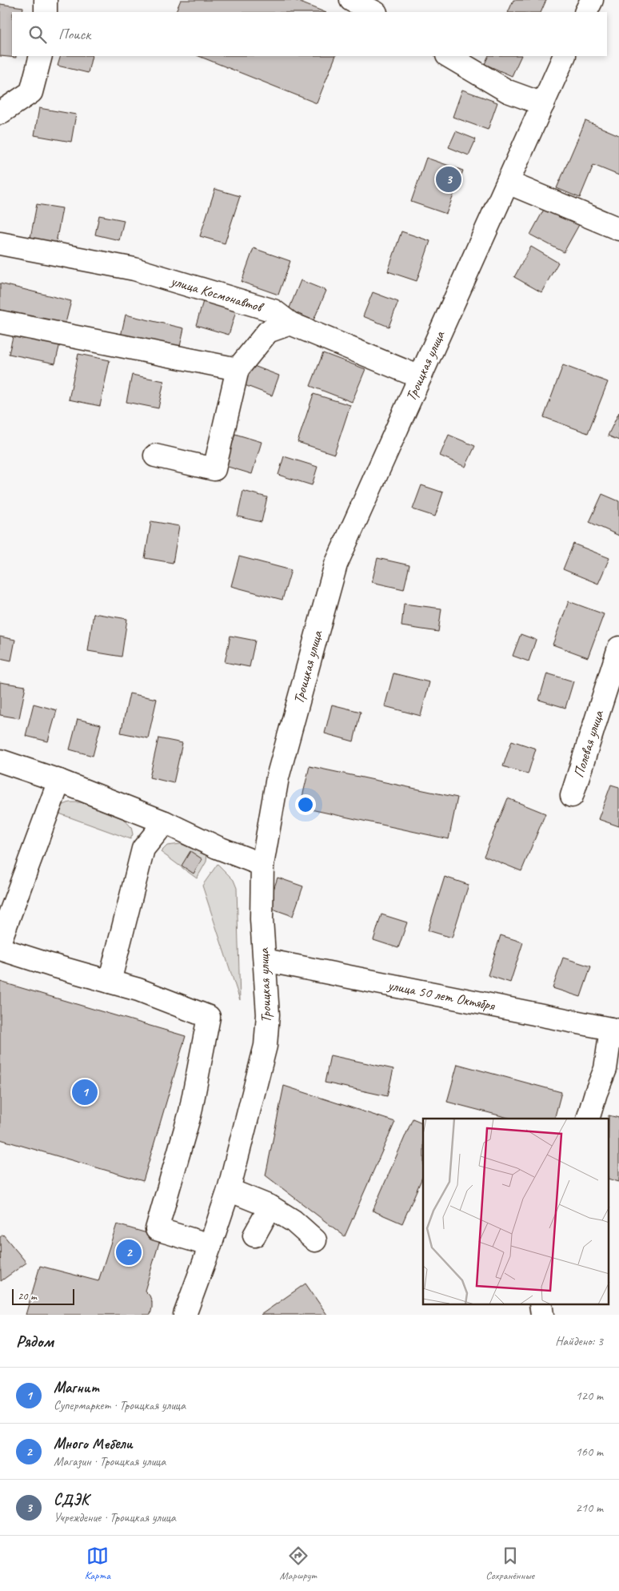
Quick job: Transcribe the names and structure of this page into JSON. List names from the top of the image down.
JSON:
{
  "streets": {
    "main road": [
      "улица Космонавтов",
      "Троицкая улица",
      "Полевая улица",
      "улица 50 лет Октября"
    ]
  },
  "crossings": [
    ["улица Космонавтов", "Троицкая улица"],
    ["Троицкая улица", "улица 50 лет Октября"]
  ],
  "scale_bar": "20 m",
  "page": {
    "search": "Поиск",
    "pins": ["3", "1", "2"],
    "scale": "20 m",
    "heading": ["Рядом", "Найдено: 3"],
    "list": [
      {
        "mark": "1",
        "name": "Магнит",
        "note": "Супермаркет · Троицкая улица",
        "value": "120 m"
      },
      {
        "mark": "2",
        "name": "Много Мебели",
        "note": "Магазин · Троицкая улица",
        "value": "160 m"
      },
      {
        "mark": "3",
        "name": "СДЭК",
        "note": "Учреждение · Троицкая улица",
        "value": "210 m"
      }
    ],
    "nav": ["Карта", "Маршрут", "Сохранённые"]
  }
}
